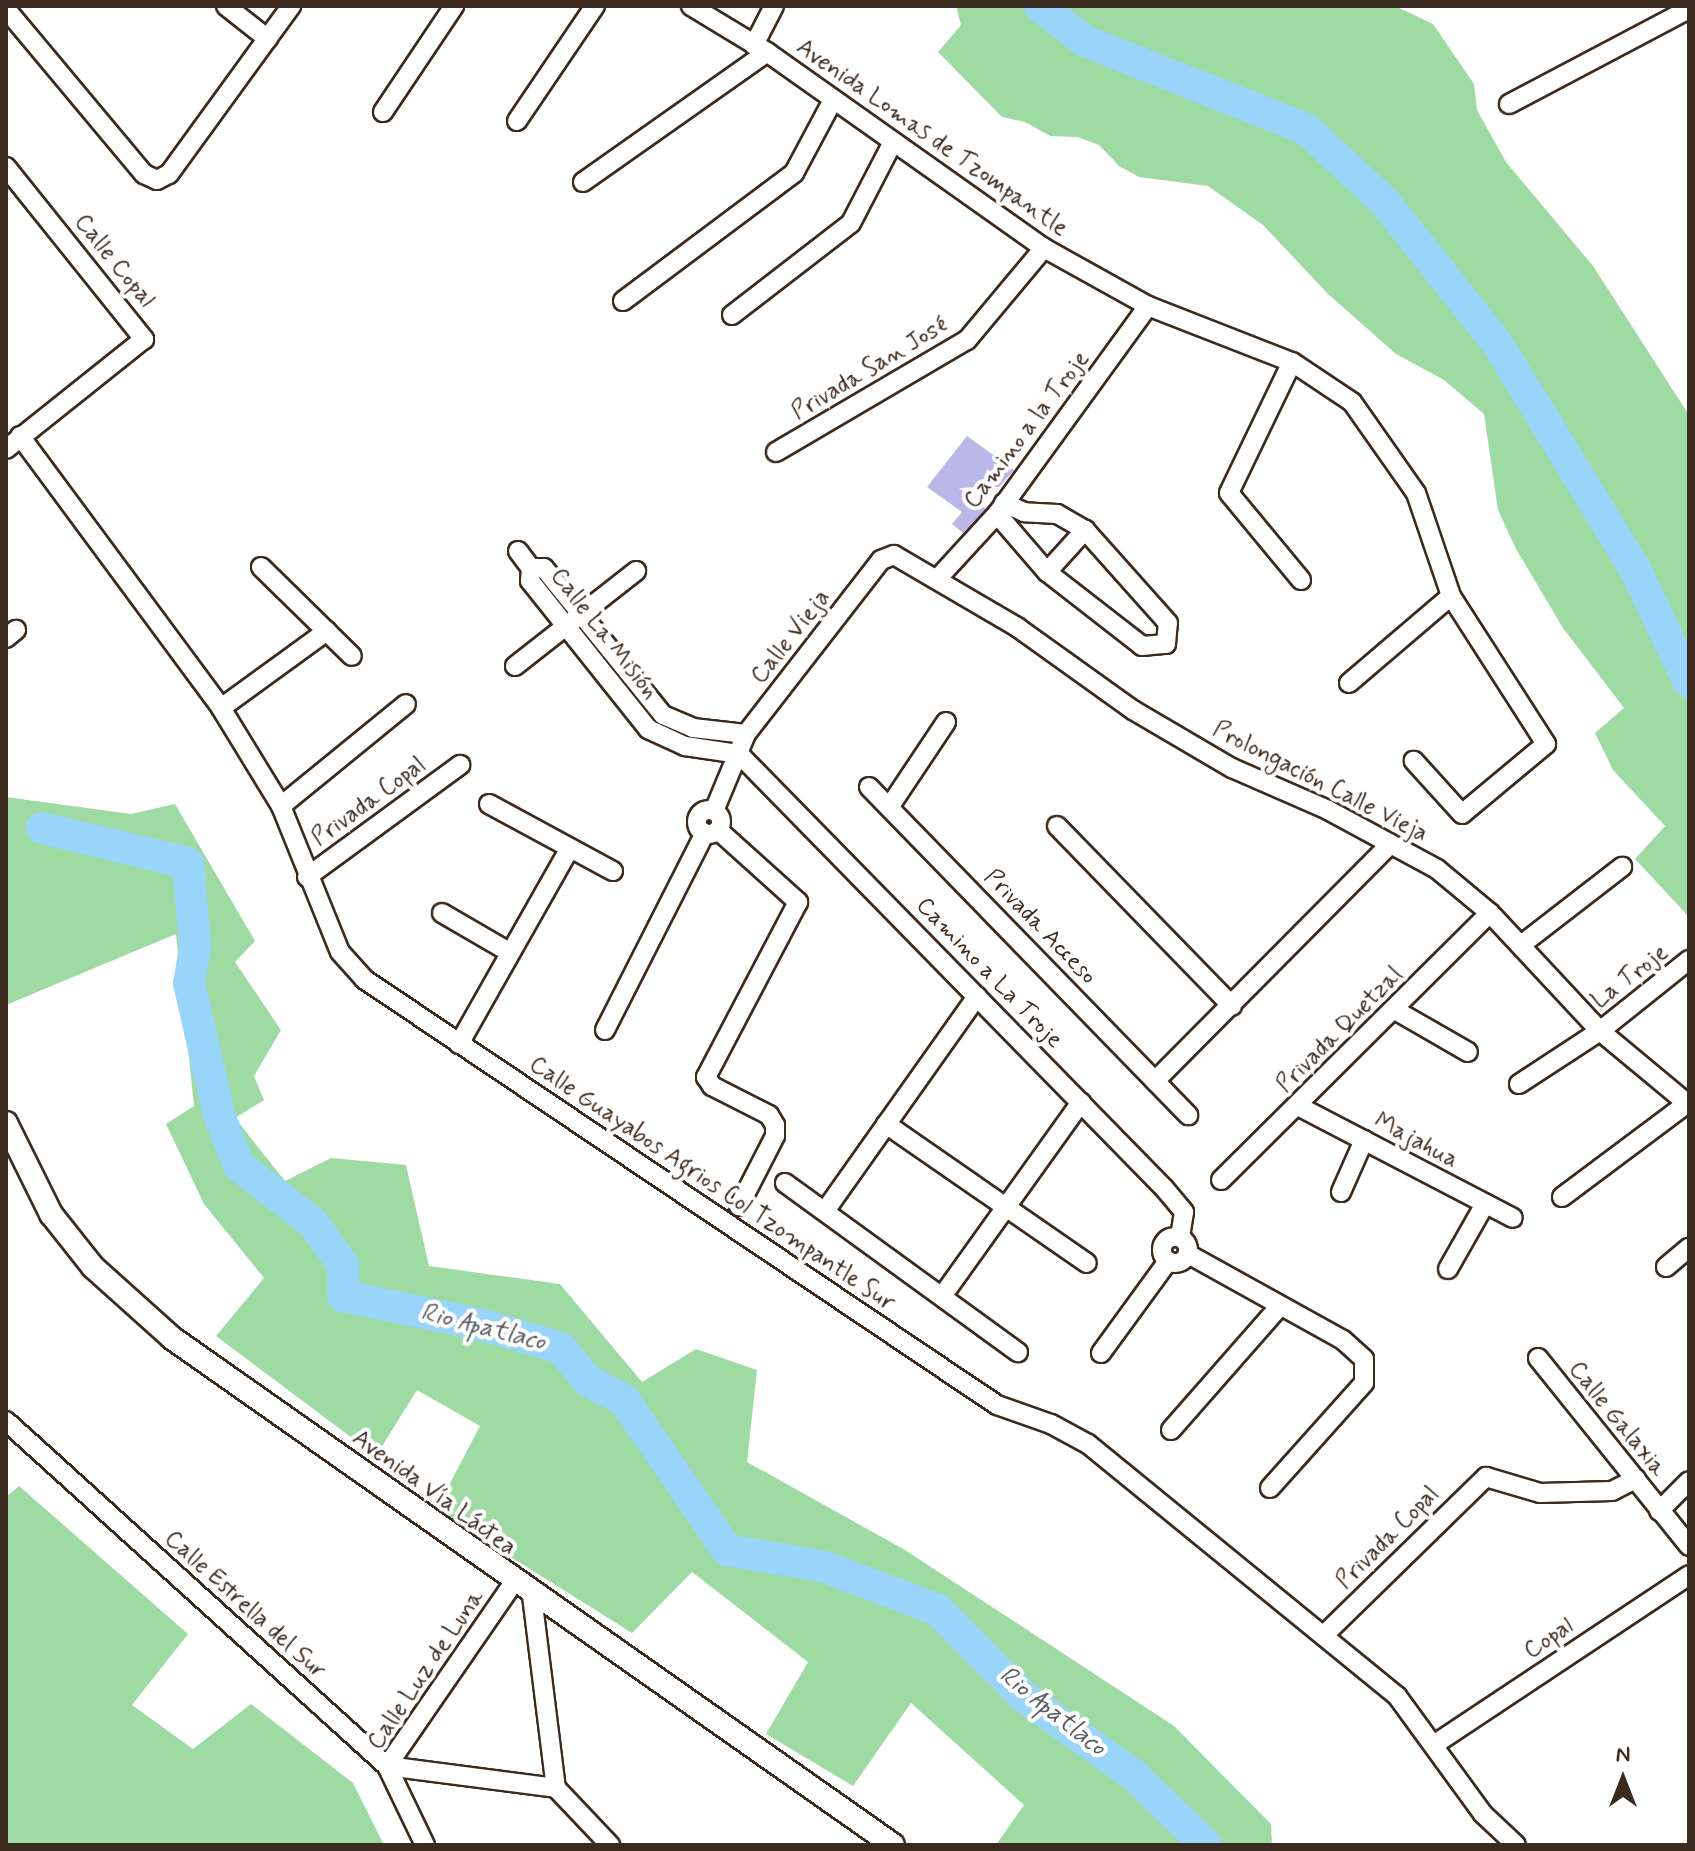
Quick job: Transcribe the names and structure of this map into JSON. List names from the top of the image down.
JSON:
{
  "streets": {
    "street": [
      "Avenida Lomas de Tzompantle",
      "Calle Copal",
      "Privada San José",
      "Camino a la Troje",
      "Calle La Misión",
      "Calle Vieja",
      "Prolongación Calle Vieja",
      "Privada Copal",
      "Privada Acceso",
      "Camino a La Troje",
      "La Troje",
      "Privada Quetzal",
      "Majahua",
      "Calle Guayabos Agrios Col Tzompantle Sur",
      "Calle Galaxia",
      "Avenida Vía Láctea",
      "Calle Estrella del Sur",
      "Copal",
      "Calle Luz de Luna"
    ]
  },
  "crossings": [
    ["Avenida Lomas de Tzompantle", "Privada San José"],
    ["Avenida Lomas de Tzompantle", "Camino a la Troje"],
    ["Calle Copal", "Calle Guayabos Agrios Col Tzompantle Sur"],
    ["Camino a la Troje", "Prolongación Calle Vieja"],
    ["Calle La Misión", "Calle Vieja"],
    ["Calle La Misión", "Camino a La Troje"],
    ["Calle Vieja", "Prolongación Calle Vieja"],
    ["Calle Vieja", "Camino a La Troje"],
    ["Prolongación Calle Vieja", "La Troje"],
    ["Prolongación Calle Vieja", "Privada Quetzal"],
    ["Privada Copal", "Calle Guayabos Agrios Col Tzompantle Sur"],
    ["Privada Copal", "Calle Galaxia"],
    ["Privada Quetzal", "Majahua"],
    ["Calle Guayabos Agrios Col Tzompantle Sur", "Copal"],
    ["Avenida Vía Láctea", "Calle Luz de Luna"],
    ["Calle Estrella del Sur", "Calle Luz de Luna"]
  ],
  "water": ["Rio Apatlaco"],
  "north": "top"
}
